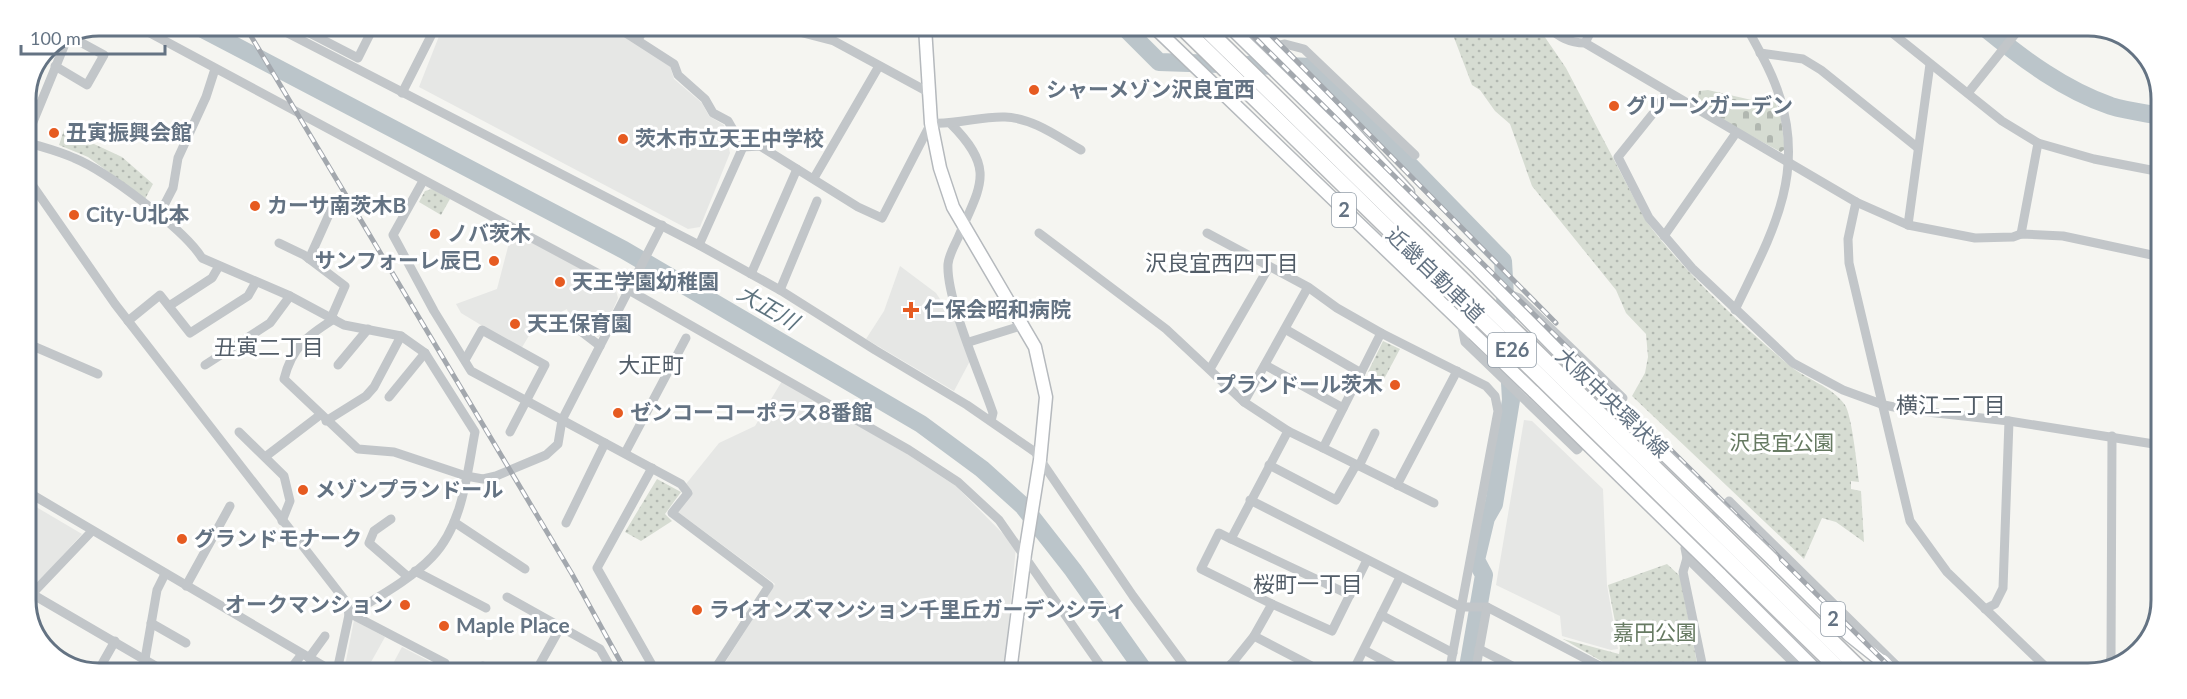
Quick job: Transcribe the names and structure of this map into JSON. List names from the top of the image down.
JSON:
{
  "streets": {
    "highway": ["近畿自動車道", "E26"],
    "main road": ["2", "大阪中央環状線"]
  },
  "districts": [
    "沢良宜西四丁目",
    "丑寅二丁目",
    "大正町",
    "横江二丁目",
    "桜町一丁目"
  ],
  "water": ["大正川"],
  "parks": ["沢良宜公園", "嘉円公園"],
  "places": {
    "other": [
      "シャーメゾン沢良宜西",
      "グリーンガーデン",
      "丑寅振興会館",
      "茨木市立天王中学校",
      "カーサ南茨木B",
      "City-U北本",
      "ノバ茨木",
      "サンフォーレ辰巳",
      "天王学園幼稚園",
      "天王保育園",
      "プランドール茨木",
      "ゼンコーコーポラス8番館",
      "メゾンプランドール",
      "グランドモナーク",
      "オークマンション",
      "ライオンズマンション千里丘ガーデンシティ",
      "Maple Place"
    ],
    "health": ["仁保会昭和病院"]
  },
  "scale_bar": "100 m"
}
